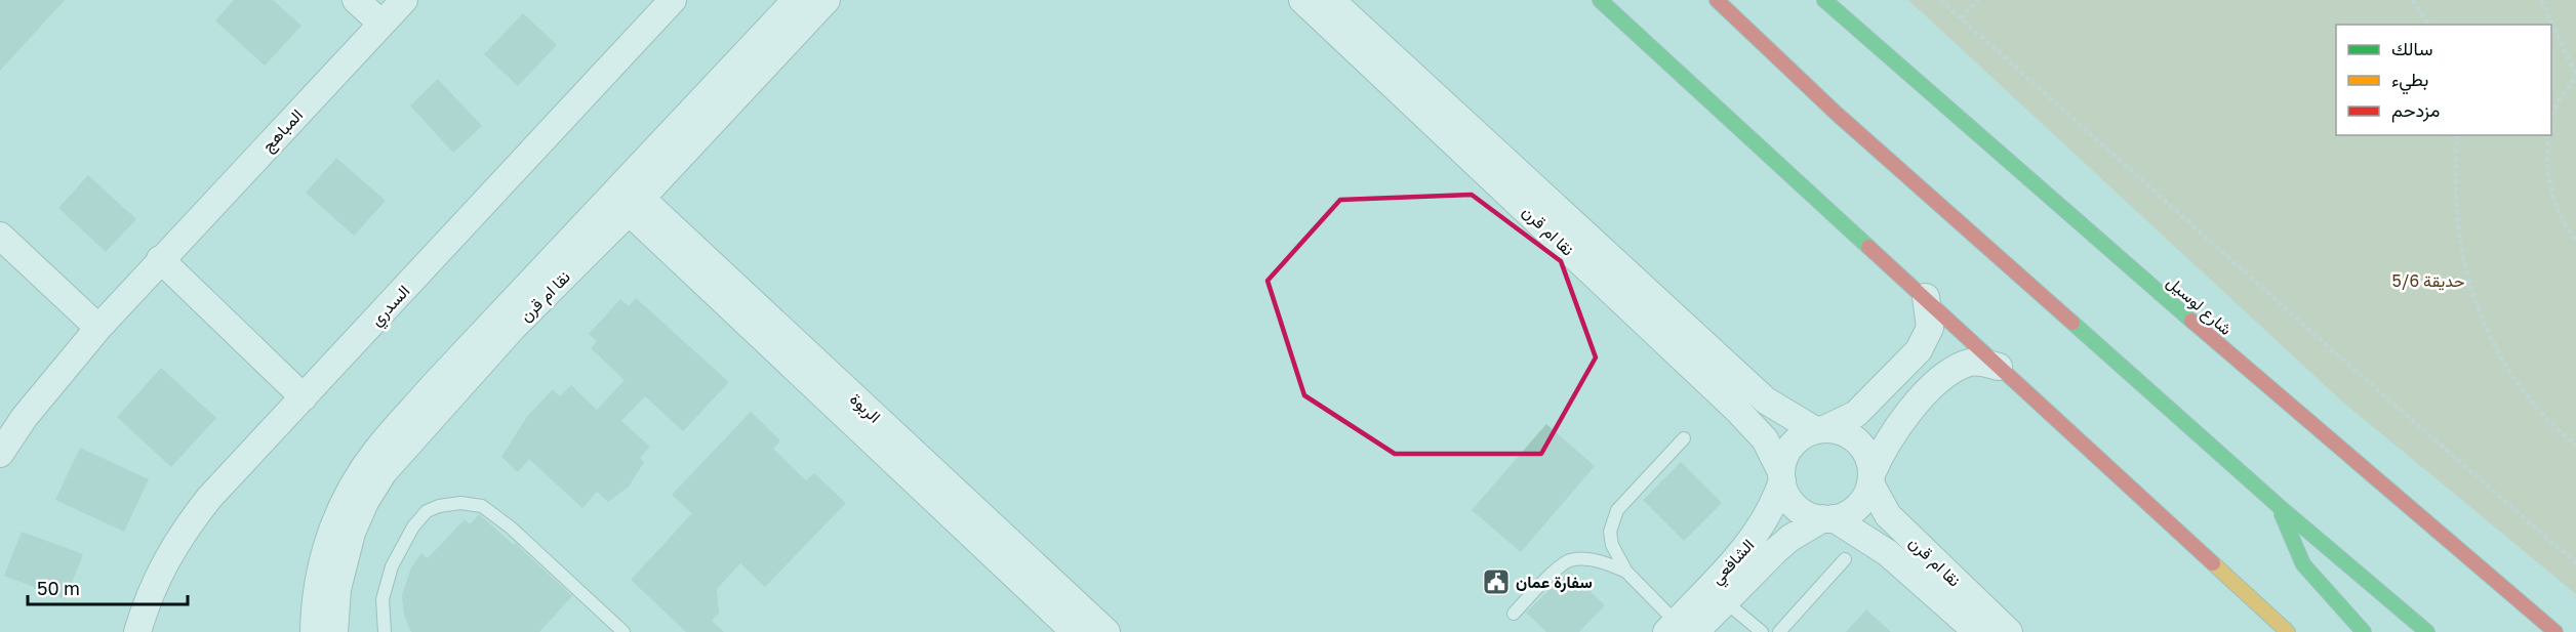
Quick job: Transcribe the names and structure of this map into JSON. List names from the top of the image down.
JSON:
{
  "streets": {
    "highway": ["شارع لوسيل"],
    "street": [
      "المباهج",
      "نقا ام قرن",
      "السدري",
      "الربوة",
      "الشافعي"
    ]
  },
  "crossings": [
    ["نقا ام قرن", "الربوة"],
    ["نقا ام قرن", "الشافعي"]
  ],
  "parks": ["حديقة 5/6"],
  "places": {
    "public building": ["سفارة عمان"]
  },
  "legend": ["سالك", "بطيء", "مزدحم"],
  "scale_bar": "50 m"
}
